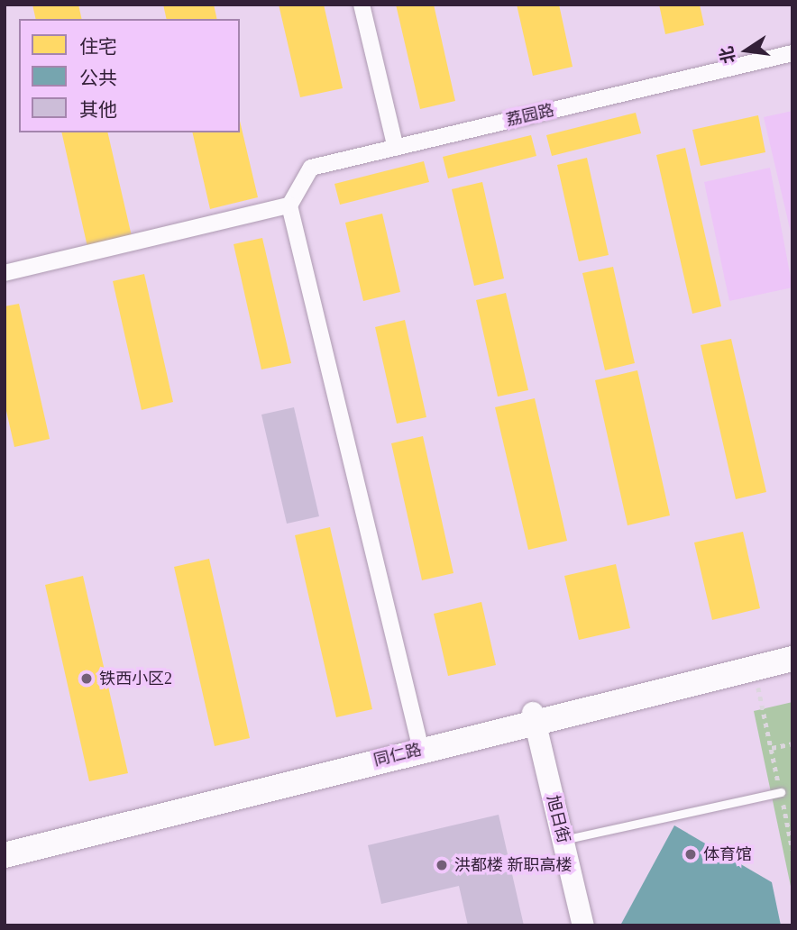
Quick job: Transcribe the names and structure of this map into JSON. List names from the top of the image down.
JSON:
{
  "streets": {
    "main road": ["同仁路", "旭日街"],
    "street": ["荔园路"]
  },
  "crossings": [
    ["同仁路", "旭日街"]
  ],
  "places": ["铁西小区2", "体育馆", "洪都楼 新职高楼"],
  "legend": ["住宅", "公共", "其他"],
  "north": "left"
}
